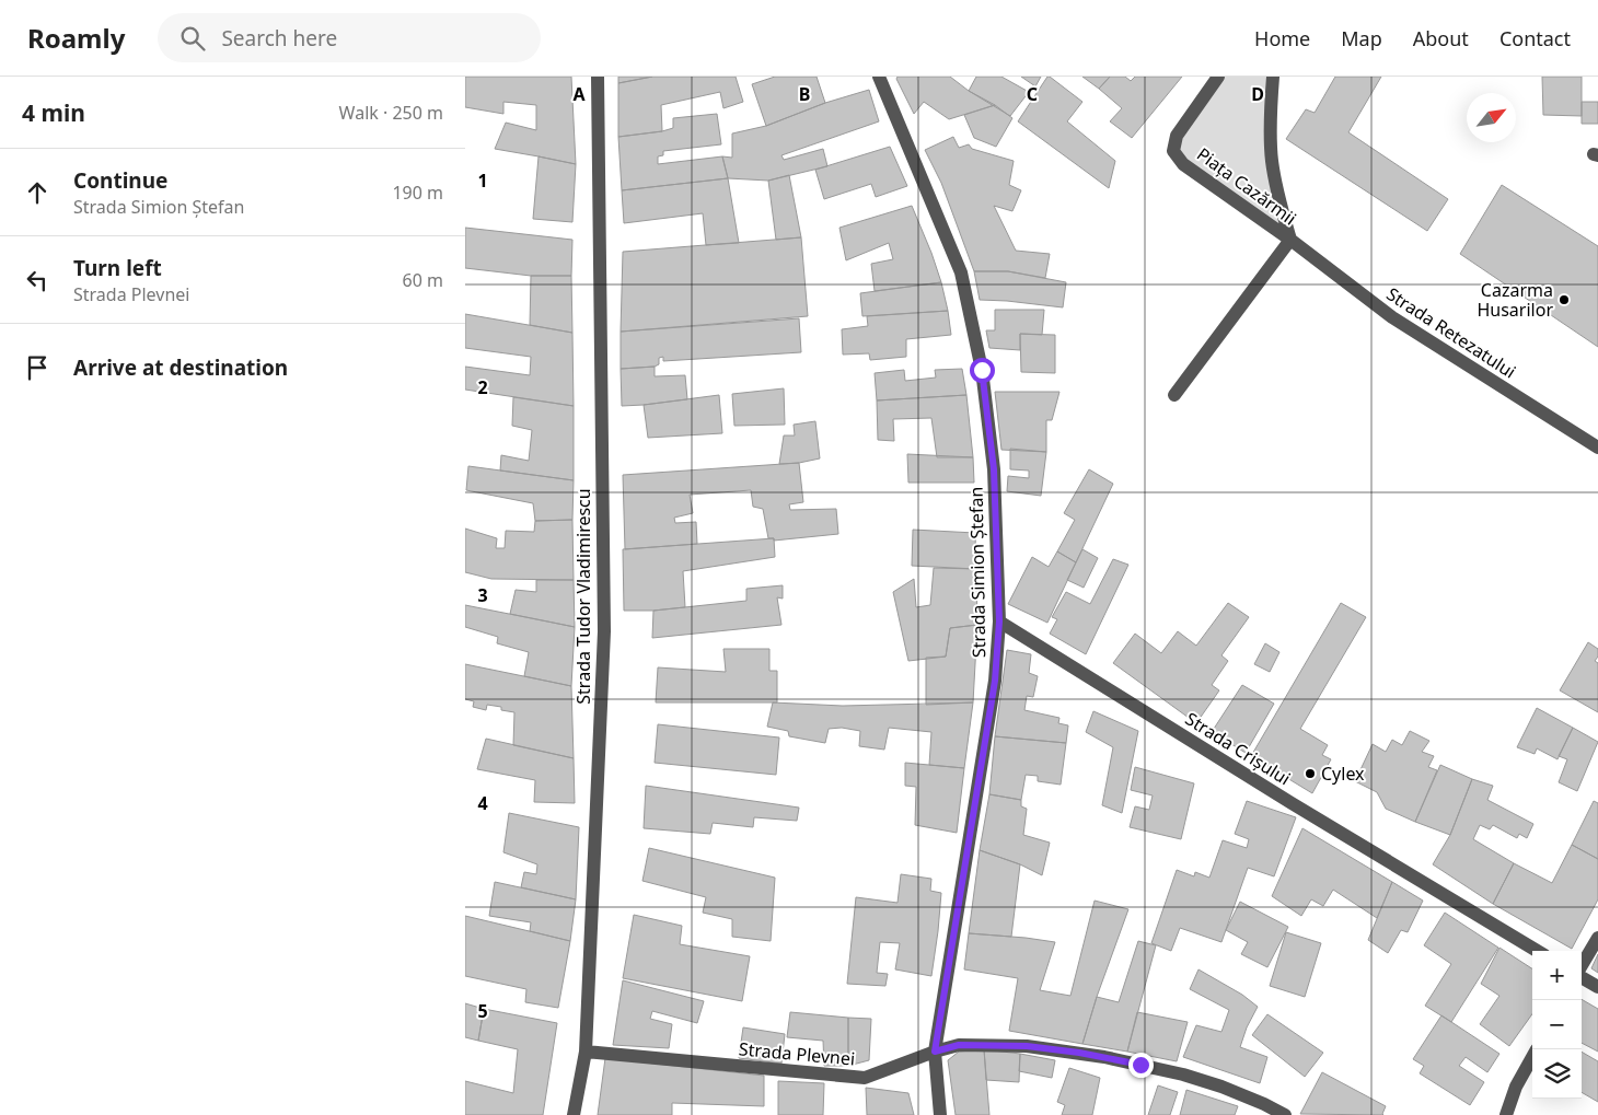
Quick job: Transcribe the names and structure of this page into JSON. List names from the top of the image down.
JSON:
{
  "streets": {
    "street": [
      "Piața Cazărmii",
      "Strada Retezatului",
      "Strada Simion Ștefan",
      "Strada Tudor Vladimirescu",
      "Strada Crișului",
      "Strada Plevnei"
    ]
  },
  "crossings": [
    ["Piața Cazărmii", "Strada Retezatului"],
    ["Strada Simion Ștefan", "Strada Crișului"],
    ["Strada Simion Ștefan", "Strada Plevnei"],
    ["Strada Tudor Vladimirescu", "Strada Plevnei"]
  ],
  "places": ["Cazarma Husarilor", "Cylex"],
  "north": "top right",
  "page": {
    "header": "Roamly",
    "search": "Search here",
    "nav": [
      "Home",
      "Map",
      "About",
      "Contact"
    ],
    "heading": ["4 min", "Walk · 250 m"],
    "list": [
      ["Continue", "Strada Simion Ștefan", "190 m"],
      ["Turn left", "Strada Plevnei", "60 m"],
      "Arrive at destination"
    ],
    "map_buttons": ["+", "−"]
  },
  "grid": {
    "columns": [
      "A",
      "B",
      "C",
      "D"
    ],
    "rows": [
      "1",
      "2",
      "3",
      "4",
      "5"
    ]
  }
}
